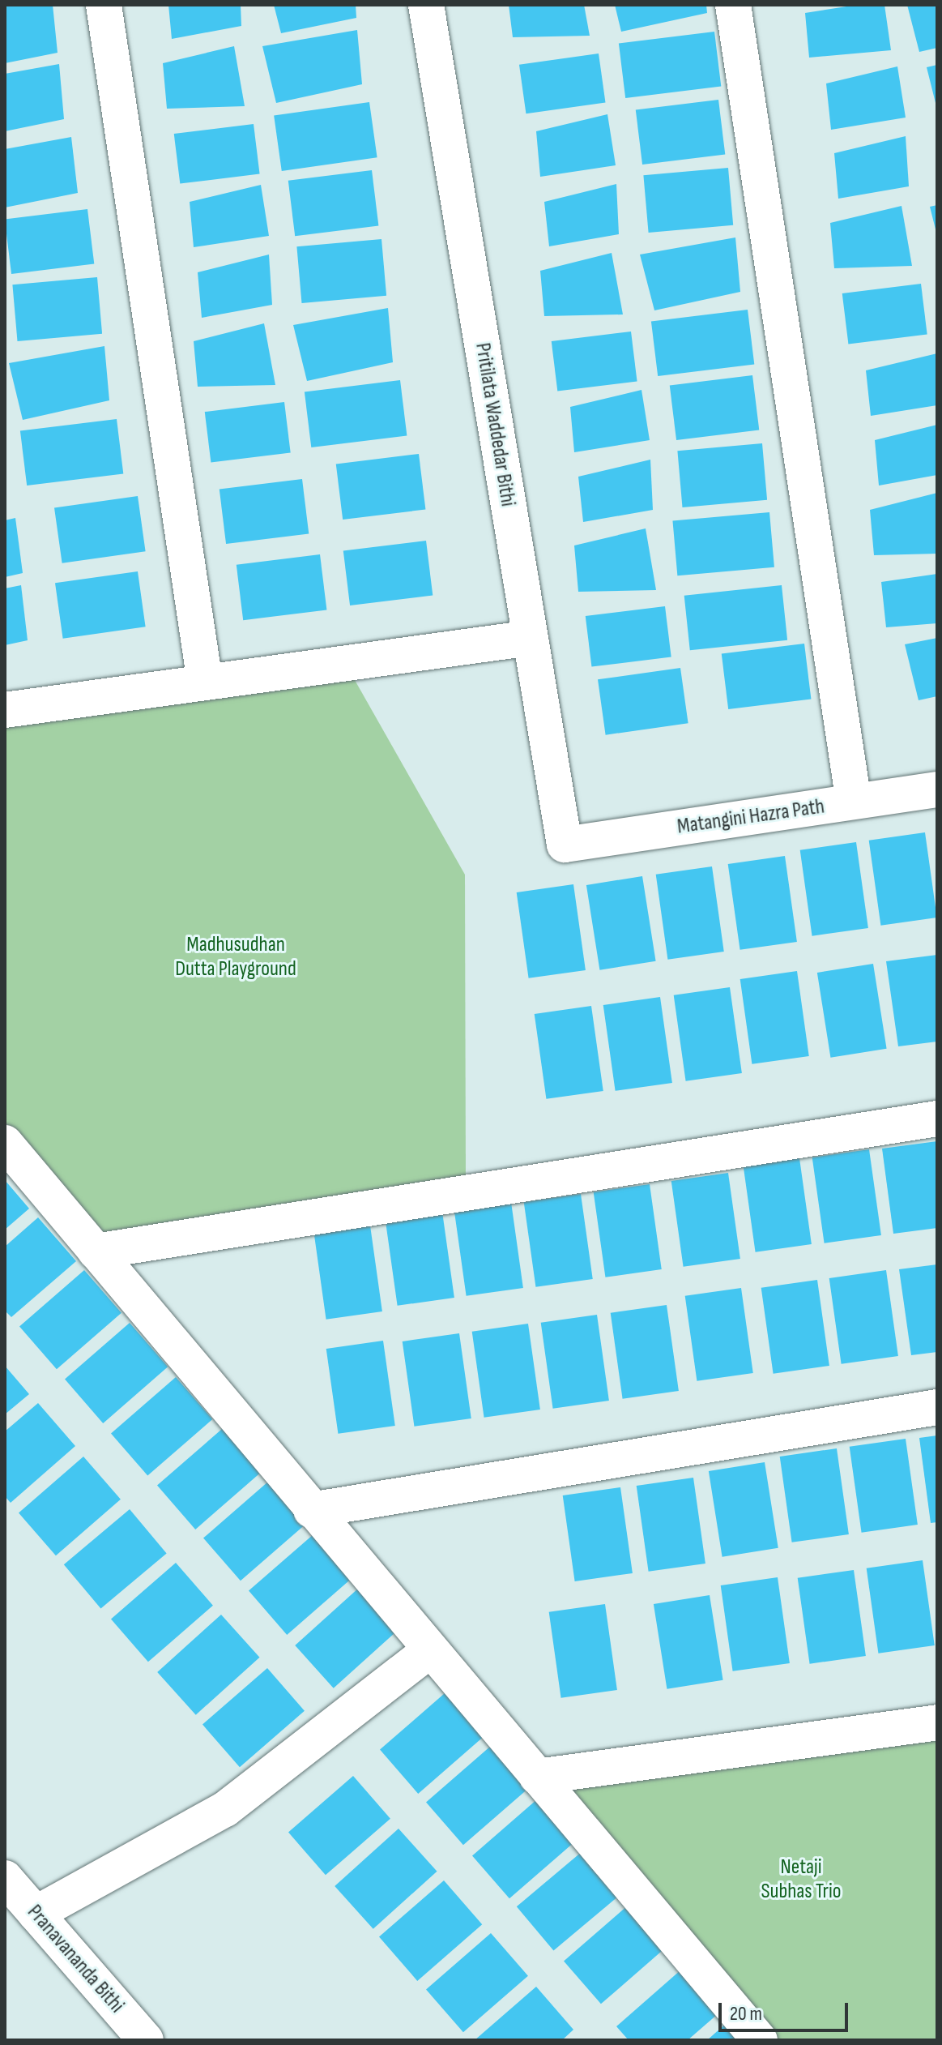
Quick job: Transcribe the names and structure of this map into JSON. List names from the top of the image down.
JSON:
{
  "streets": {
    "street": ["Pritilata Waddedar Bithi", "Matangini Hazra Path", "Pranavananda Bithi"]
  },
  "crossings": [
    ["Pritilata Waddedar Bithi", "Matangini Hazra Path"]
  ],
  "parks": ["Madhusudhan Dutta Playground", "Netaji Subhas Trio"],
  "scale_bar": "20 m"
}
